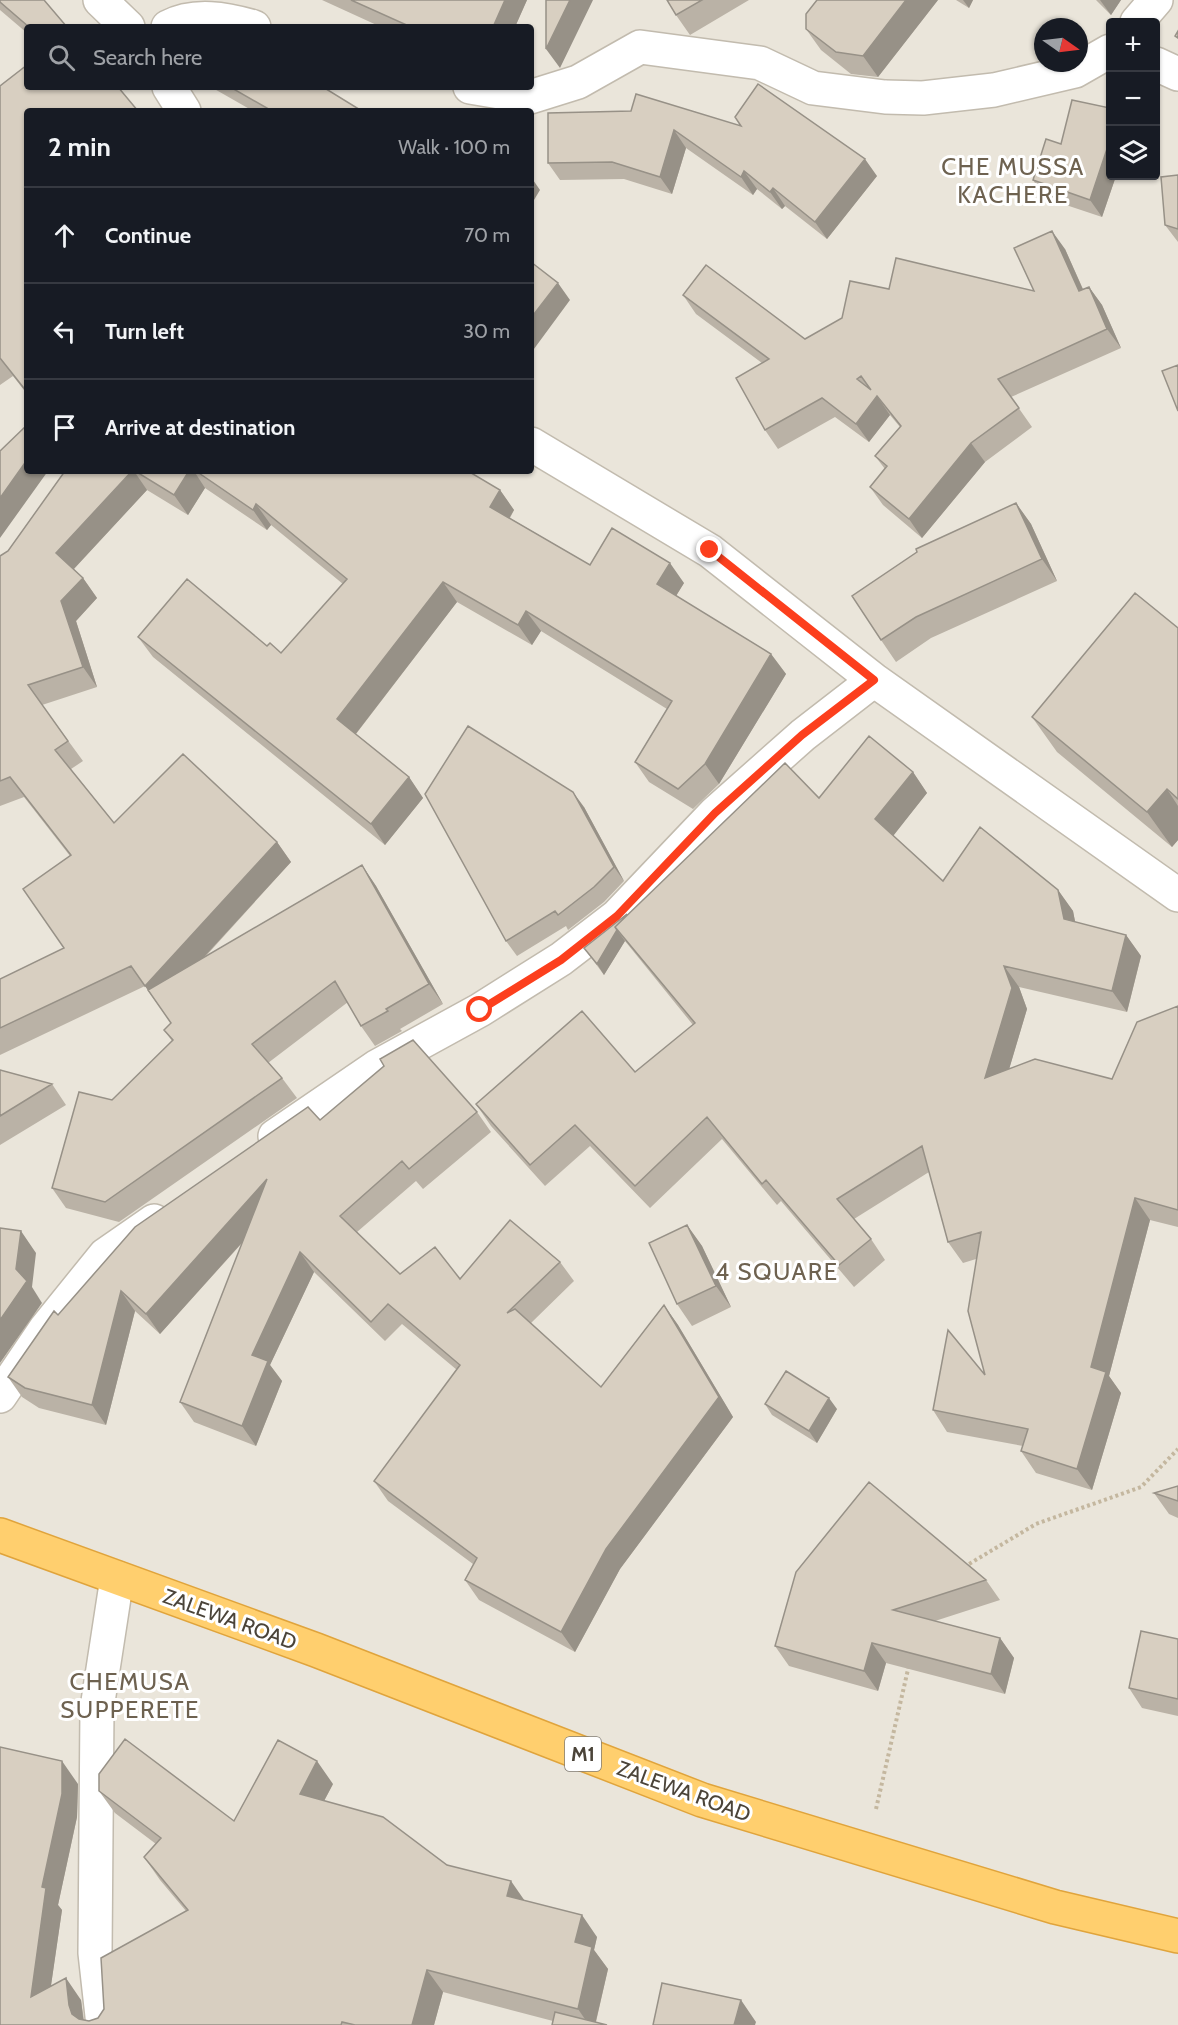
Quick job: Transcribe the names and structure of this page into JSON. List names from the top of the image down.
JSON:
{
  "streets": {
    "highway": ["ZALEWA ROAD", "M1"]
  },
  "districts": ["CHE MUSSA KACHERE", "4 SQUARE", "CHEMUSA SUPPERETE"],
  "north": "right",
  "page": {
    "map_buttons": ["+", "−"],
    "search": "Search here",
    "heading": ["2 min", "Walk · 100 m"],
    "list": [
      ["Continue", "70 m"],
      ["Turn left", "30 m"],
      "Arrive at destination"
    ]
  }
}
